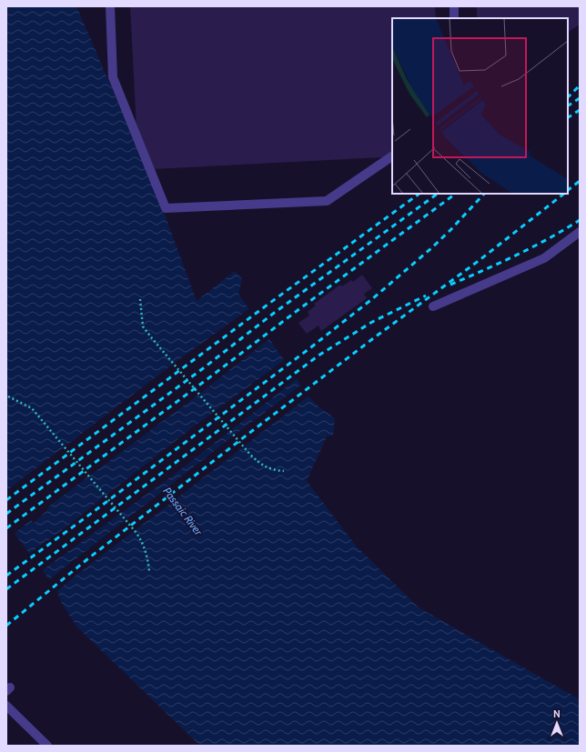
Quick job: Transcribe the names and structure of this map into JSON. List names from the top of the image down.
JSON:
{
  "water": ["Passaic River"],
  "north": "top"
}
